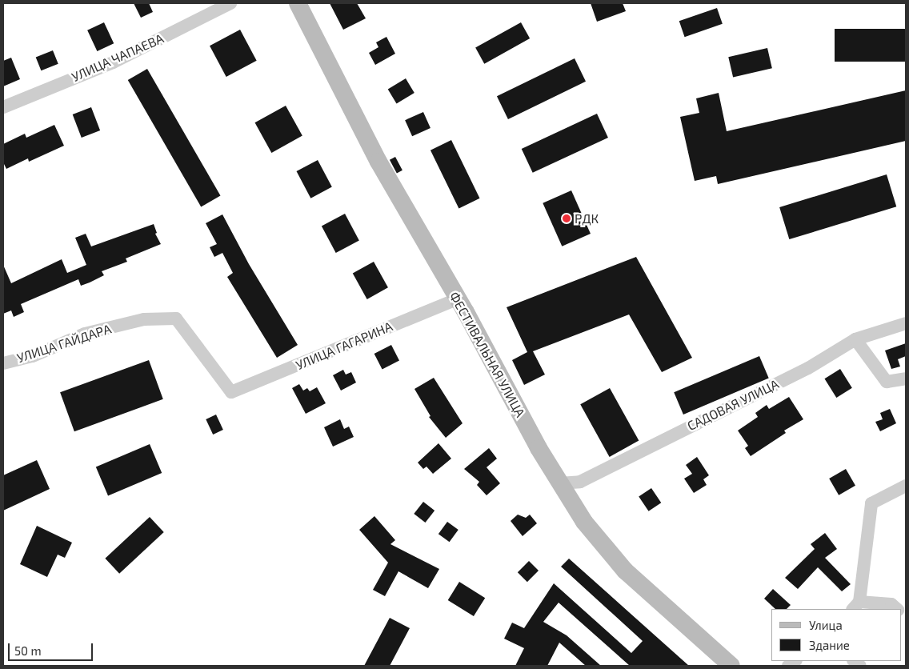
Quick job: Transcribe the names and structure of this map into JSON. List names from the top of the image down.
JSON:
{
  "streets": {
    "street": [
      "УЛИЦА ЧАПАЕВА",
      "УЛИЦА ГАЙДАРА",
      "УЛИЦА ГАГАРИНА",
      "ФЕСТИВАЛЬНАЯ УЛИЦА",
      "САДОВАЯ УЛИЦА"
    ]
  },
  "crossings": [
    ["УЛИЦА ГАЙДАРА", "УЛИЦА ГАГАРИНА"],
    ["УЛИЦА ГАГАРИНА", "ФЕСТИВАЛЬНАЯ УЛИЦА"],
    ["ФЕСТИВАЛЬНАЯ УЛИЦА", "САДОВАЯ УЛИЦА"]
  ],
  "places": ["РДК"],
  "legend": ["Улица", "Здание"],
  "scale_bar": "50 m"
}
